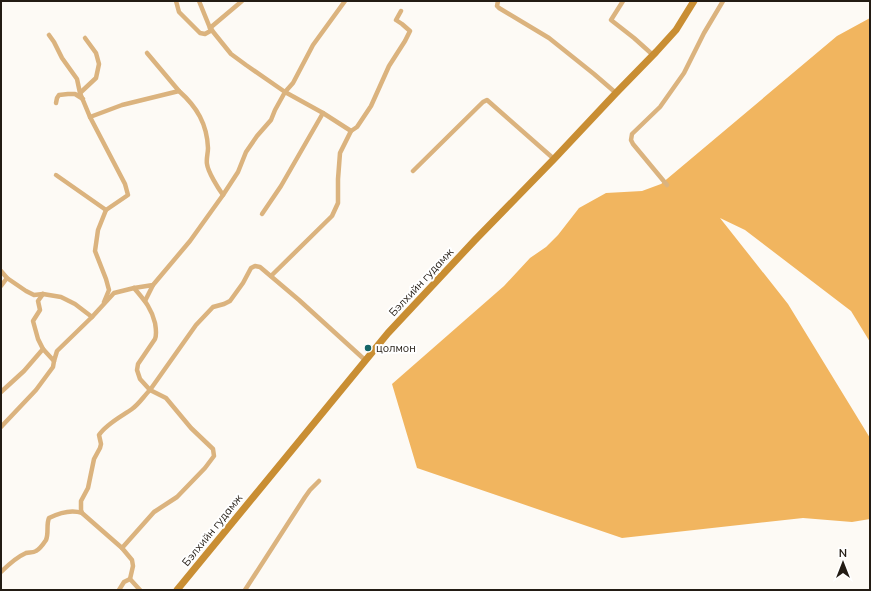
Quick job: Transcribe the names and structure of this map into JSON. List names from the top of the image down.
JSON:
{
  "streets": {
    "main road": ["Бэлхийн гудамж"]
  },
  "places": ["цолмон"],
  "north": "top"
}
